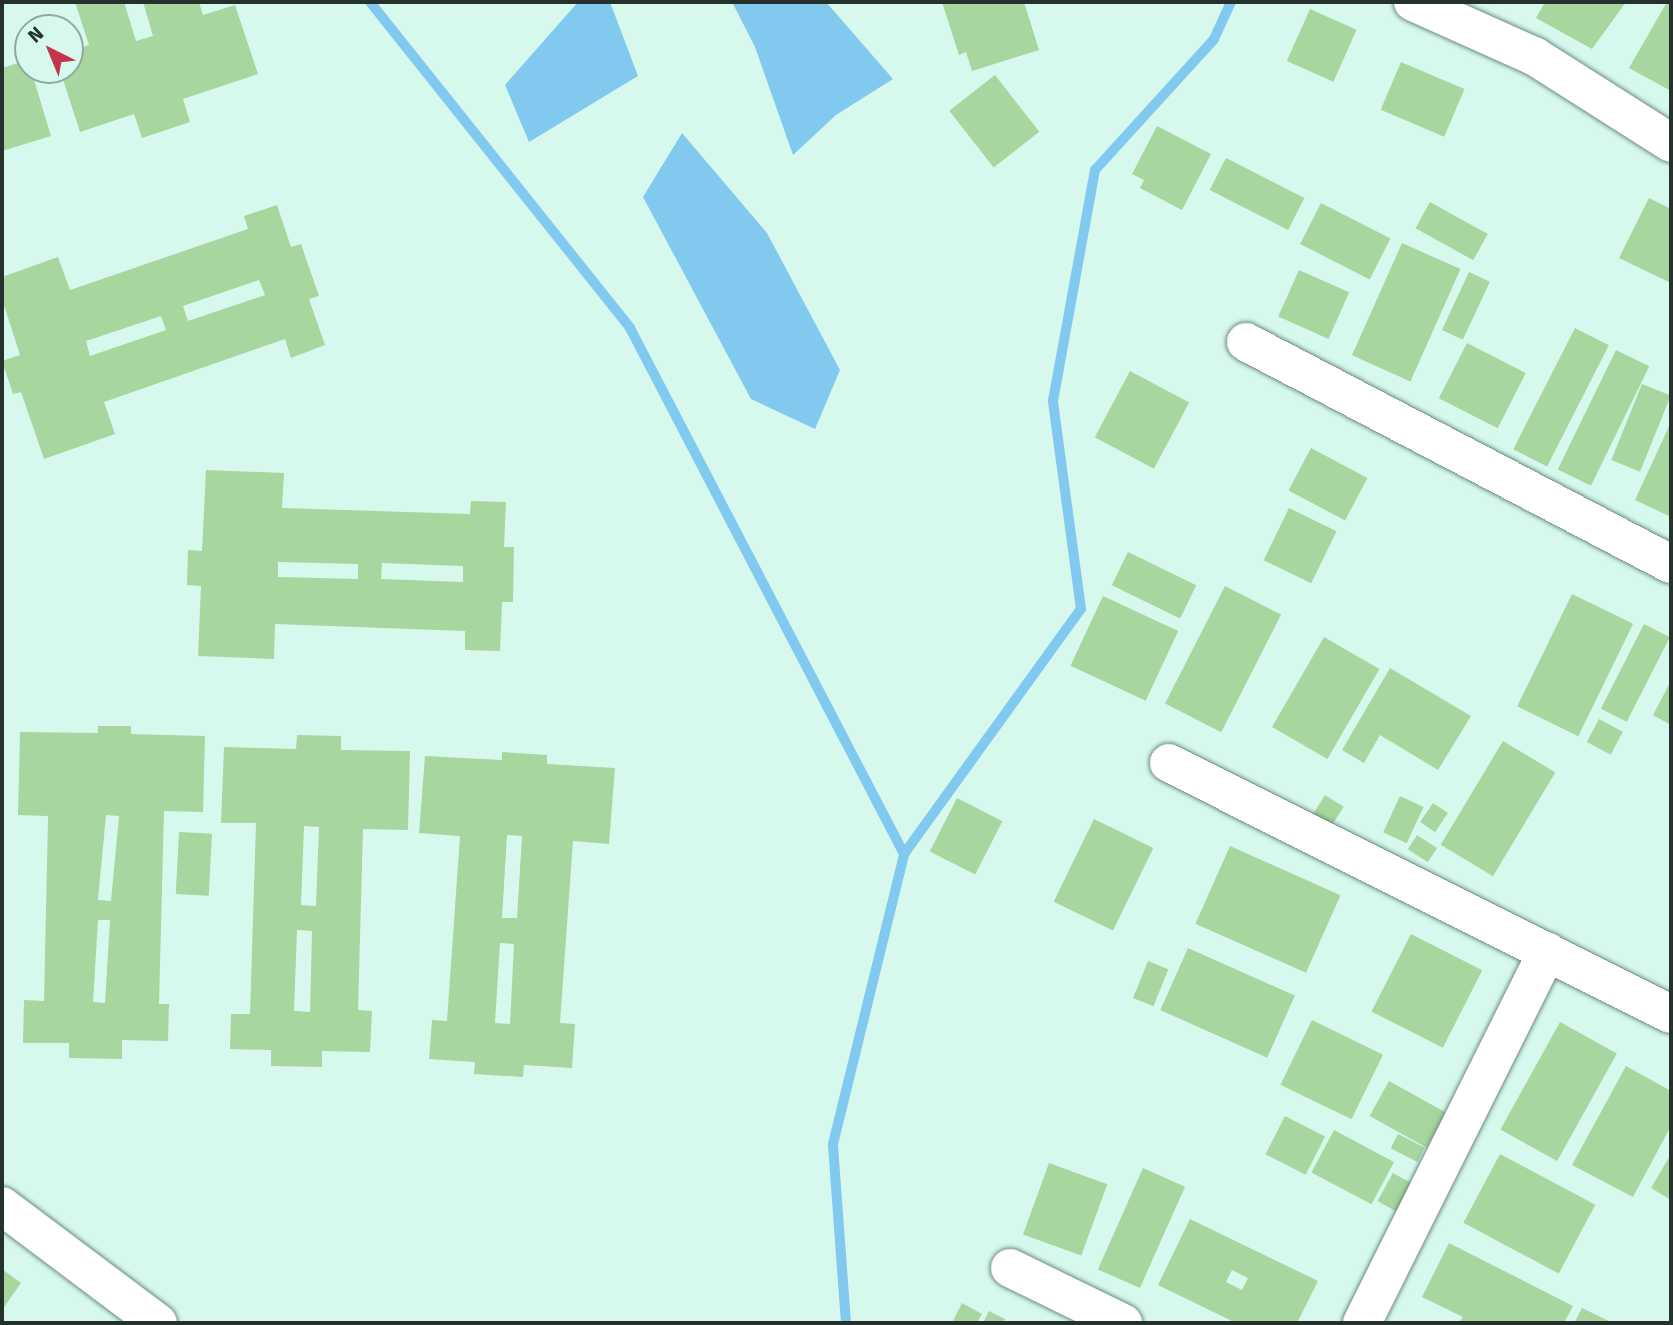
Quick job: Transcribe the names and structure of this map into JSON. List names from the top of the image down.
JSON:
{
  "north": "top left"
}
